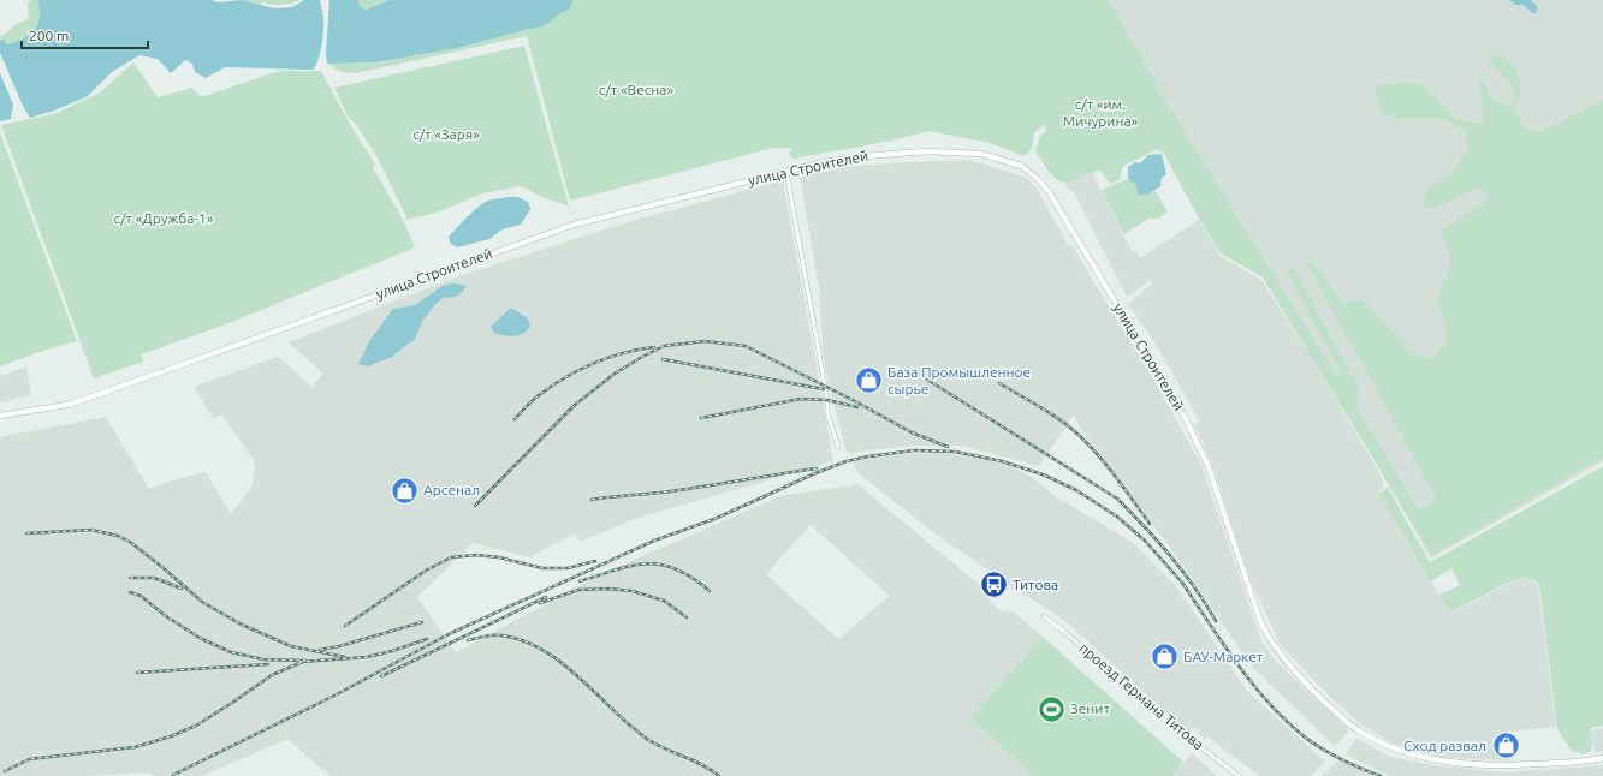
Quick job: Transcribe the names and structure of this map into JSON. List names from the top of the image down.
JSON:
{
  "streets": {
    "main road": ["улица Строителей"],
    "street": ["проезд Германа Титова"]
  },
  "parks": [
    "с/т «Весна»",
    "с/т «им. Мичурина»",
    "с/т «Заря»",
    "с/т «Дружба-1»"
  ],
  "places": {
    "shop": [
      "База Промышленное сырье",
      "Арсенал",
      "БАУ-Маркет",
      "Сход развал"
    ],
    "bus stop": ["Титова"],
    "sports": ["Зенит"]
  },
  "scale_bar": "200 m"
}
